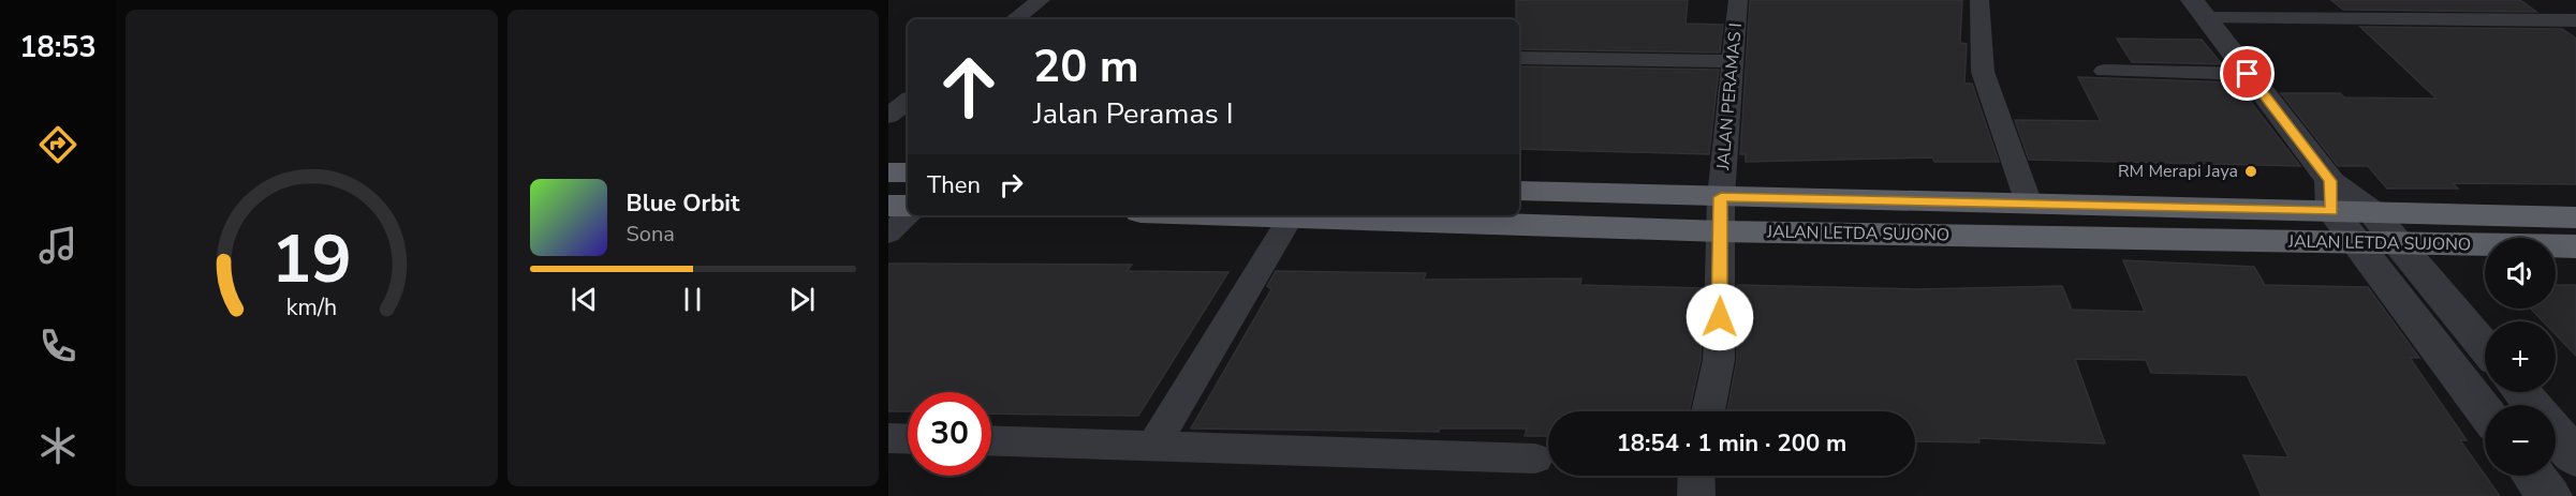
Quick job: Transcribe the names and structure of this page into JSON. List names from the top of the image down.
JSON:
{
  "streets": {
    "highway": ["JALAN LETDA SUJONO"],
    "street": ["JALAN PERAMAS I"]
  },
  "crossings": [
    ["JALAN PERAMAS I", "JALAN LETDA SUJONO"]
  ],
  "places": ["RM Merapi Jaya"],
  "page": {
    "tabs": "18:53",
    "turn": ["20 m", "Jalan Peramas I"],
    "then": "Then",
    "song": ["Blue Orbit", "Sona"],
    "map_buttons": ["+", "−"],
    "limit": "30",
    "trip": "18:54 · 1 min · 200 m",
    "gauge": ["19", "km/h"]
  }
}
